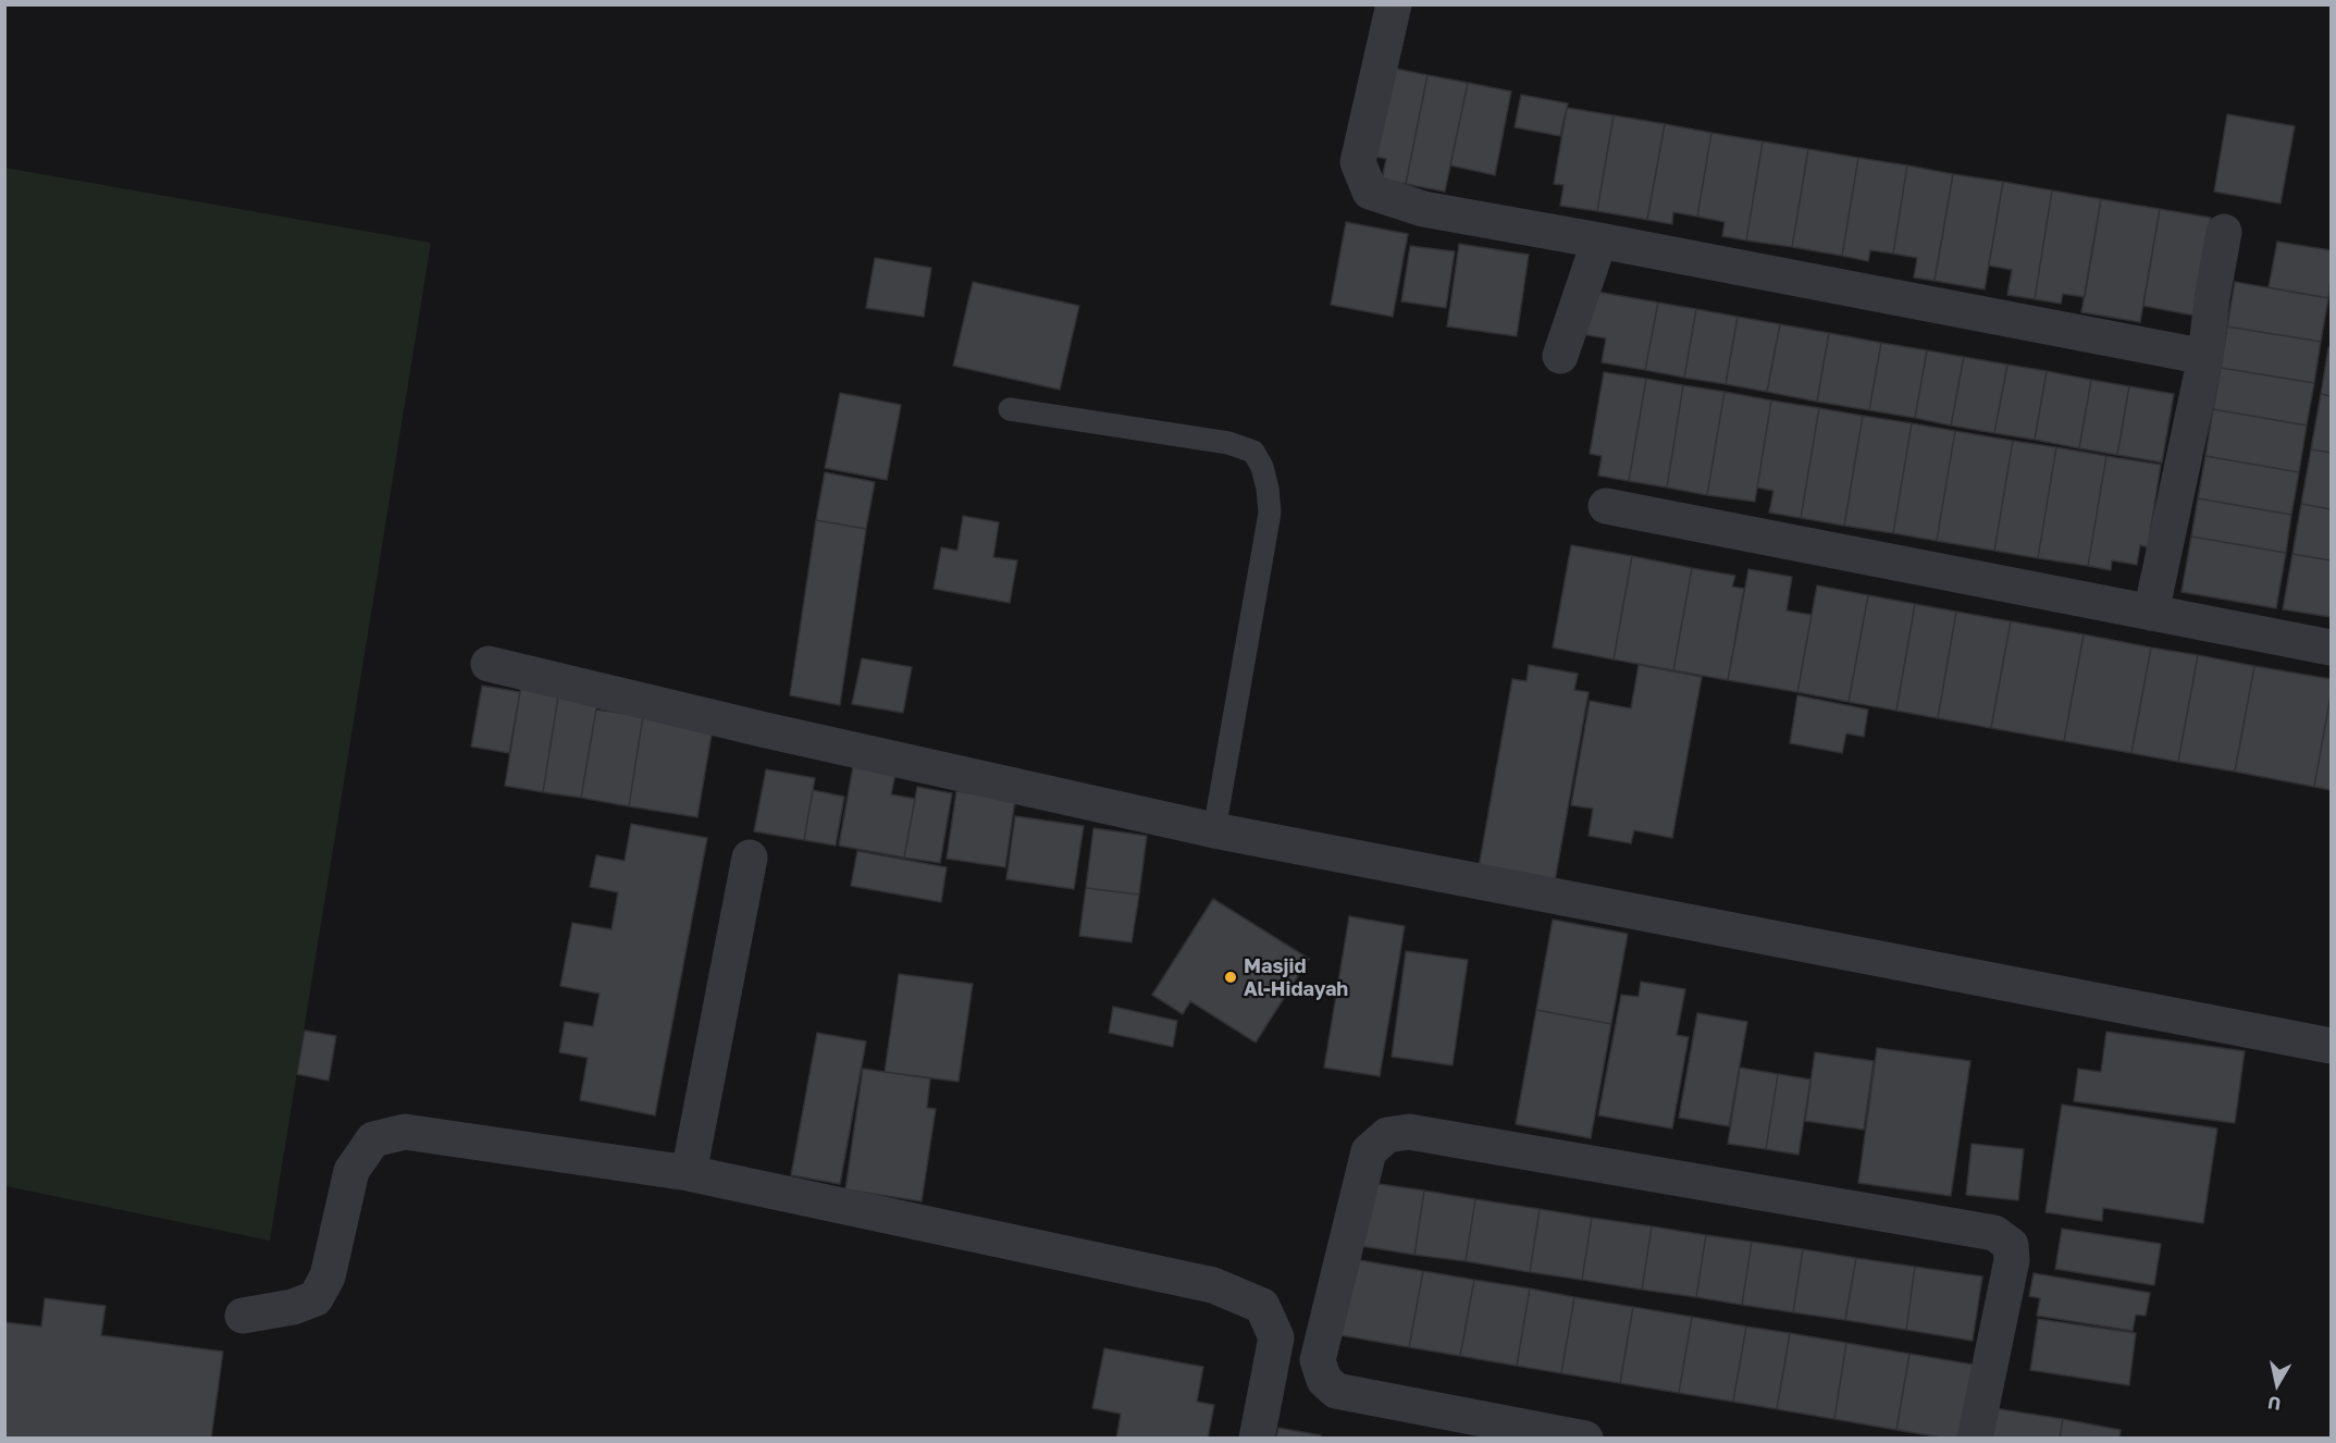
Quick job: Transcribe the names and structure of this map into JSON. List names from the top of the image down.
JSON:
{
  "places": ["Masjid Al-Hidayah"],
  "north": "bottom"
}
